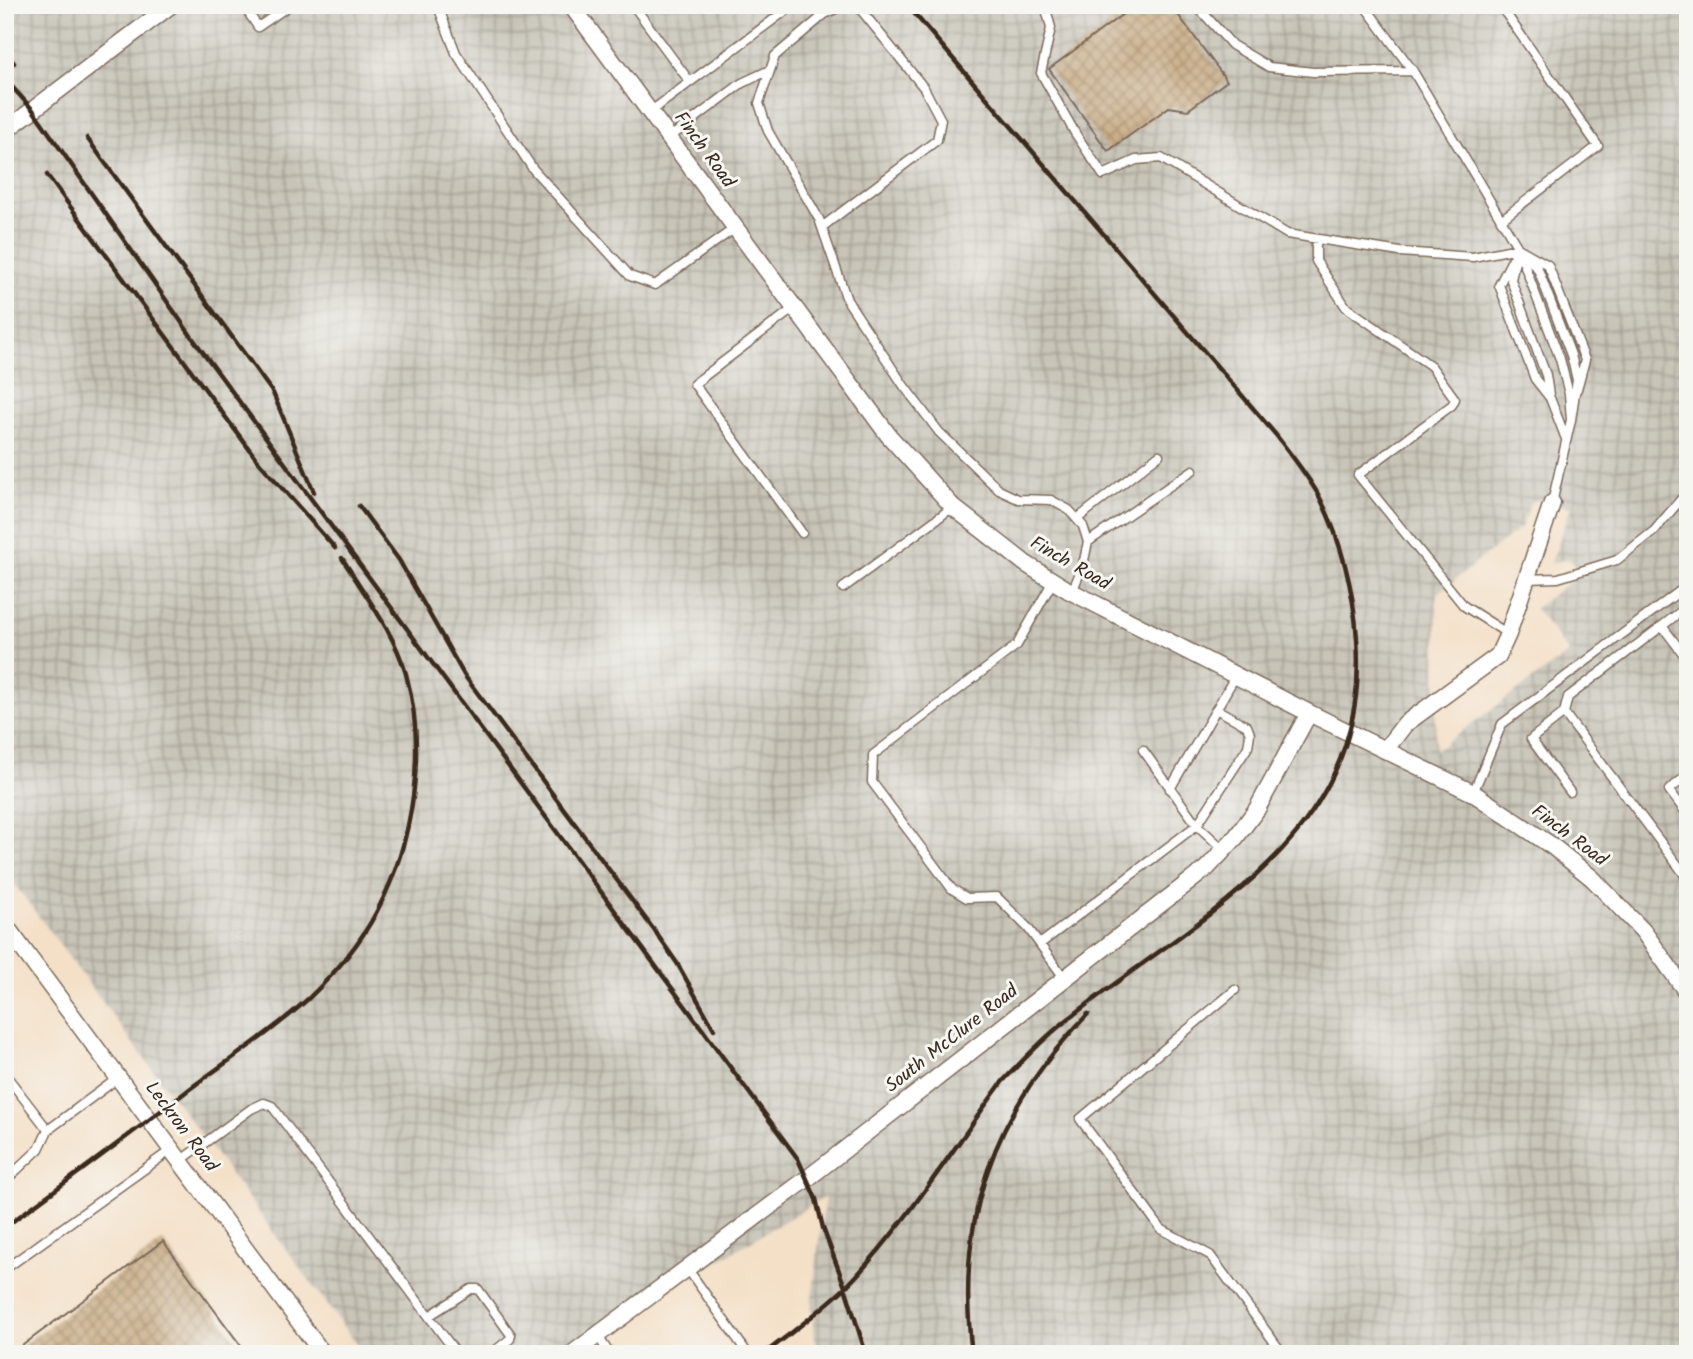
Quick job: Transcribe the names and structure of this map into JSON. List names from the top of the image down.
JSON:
{
  "streets": {
    "street": ["Finch Road", "South McClure Road", "Leckron Road"]
  },
  "crossings": [
    ["Finch Road", "South McClure Road"]
  ]
}
